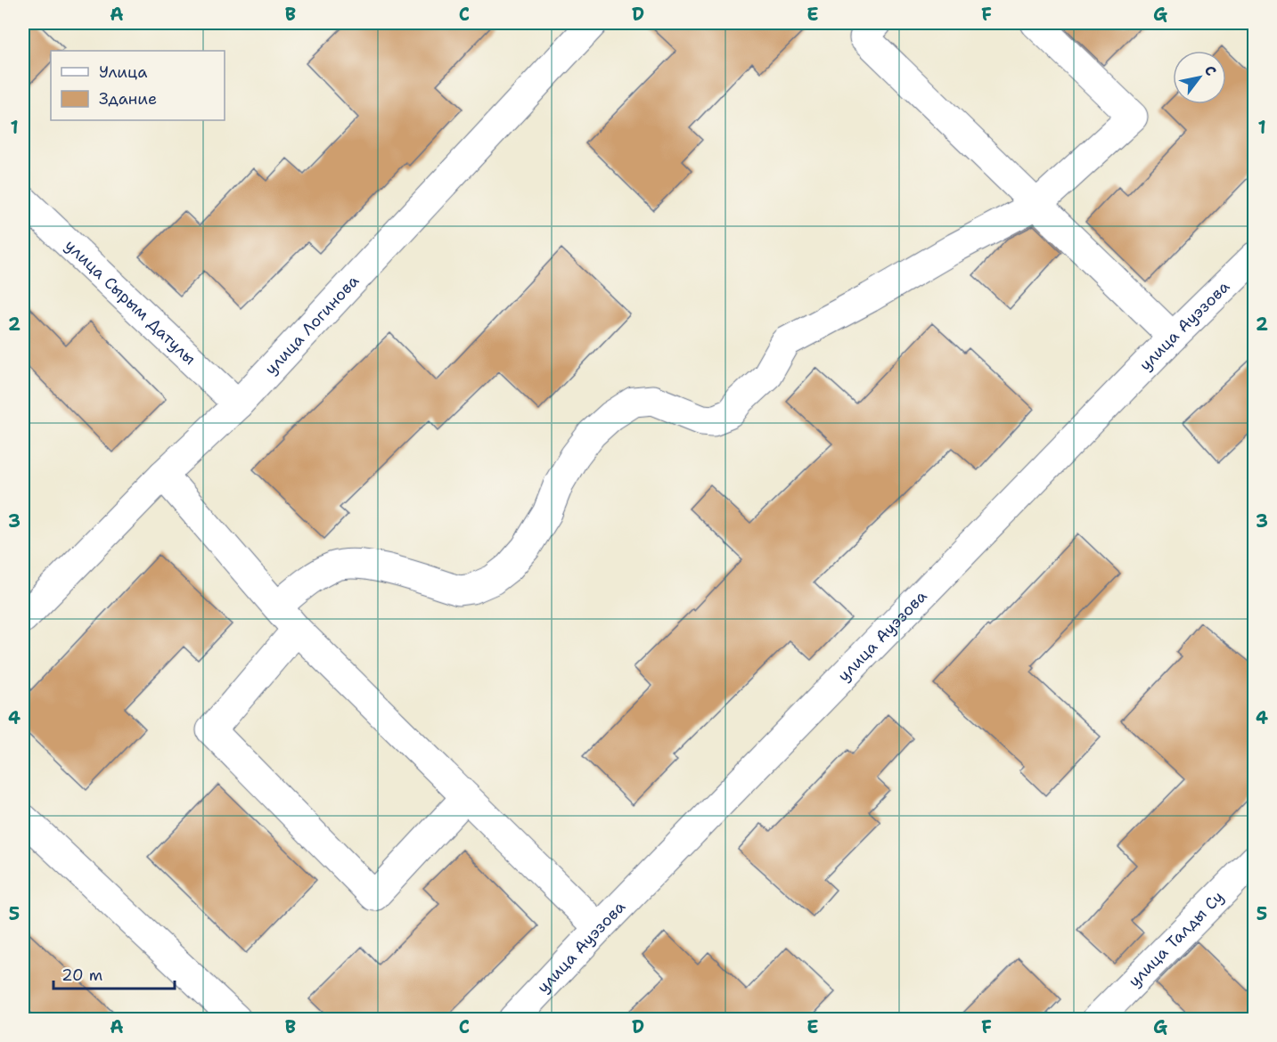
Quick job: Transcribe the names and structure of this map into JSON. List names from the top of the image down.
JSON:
{
  "streets": {
    "street": [
      "улица Сырым Датулы",
      "улица Логинова",
      "улица Ауэзова",
      "улица Талды Су"
    ]
  },
  "crossings": [
    ["улица Сырым Датулы", "улица Логинова"]
  ],
  "legend": ["Улица", "Здание"],
  "scale_bar": "20 m",
  "north": "top right",
  "grid": {
    "columns": [
      "A",
      "B",
      "C",
      "D",
      "E",
      "F",
      "G"
    ],
    "rows": [
      "1",
      "2",
      "3",
      "4",
      "5"
    ]
  }
}
